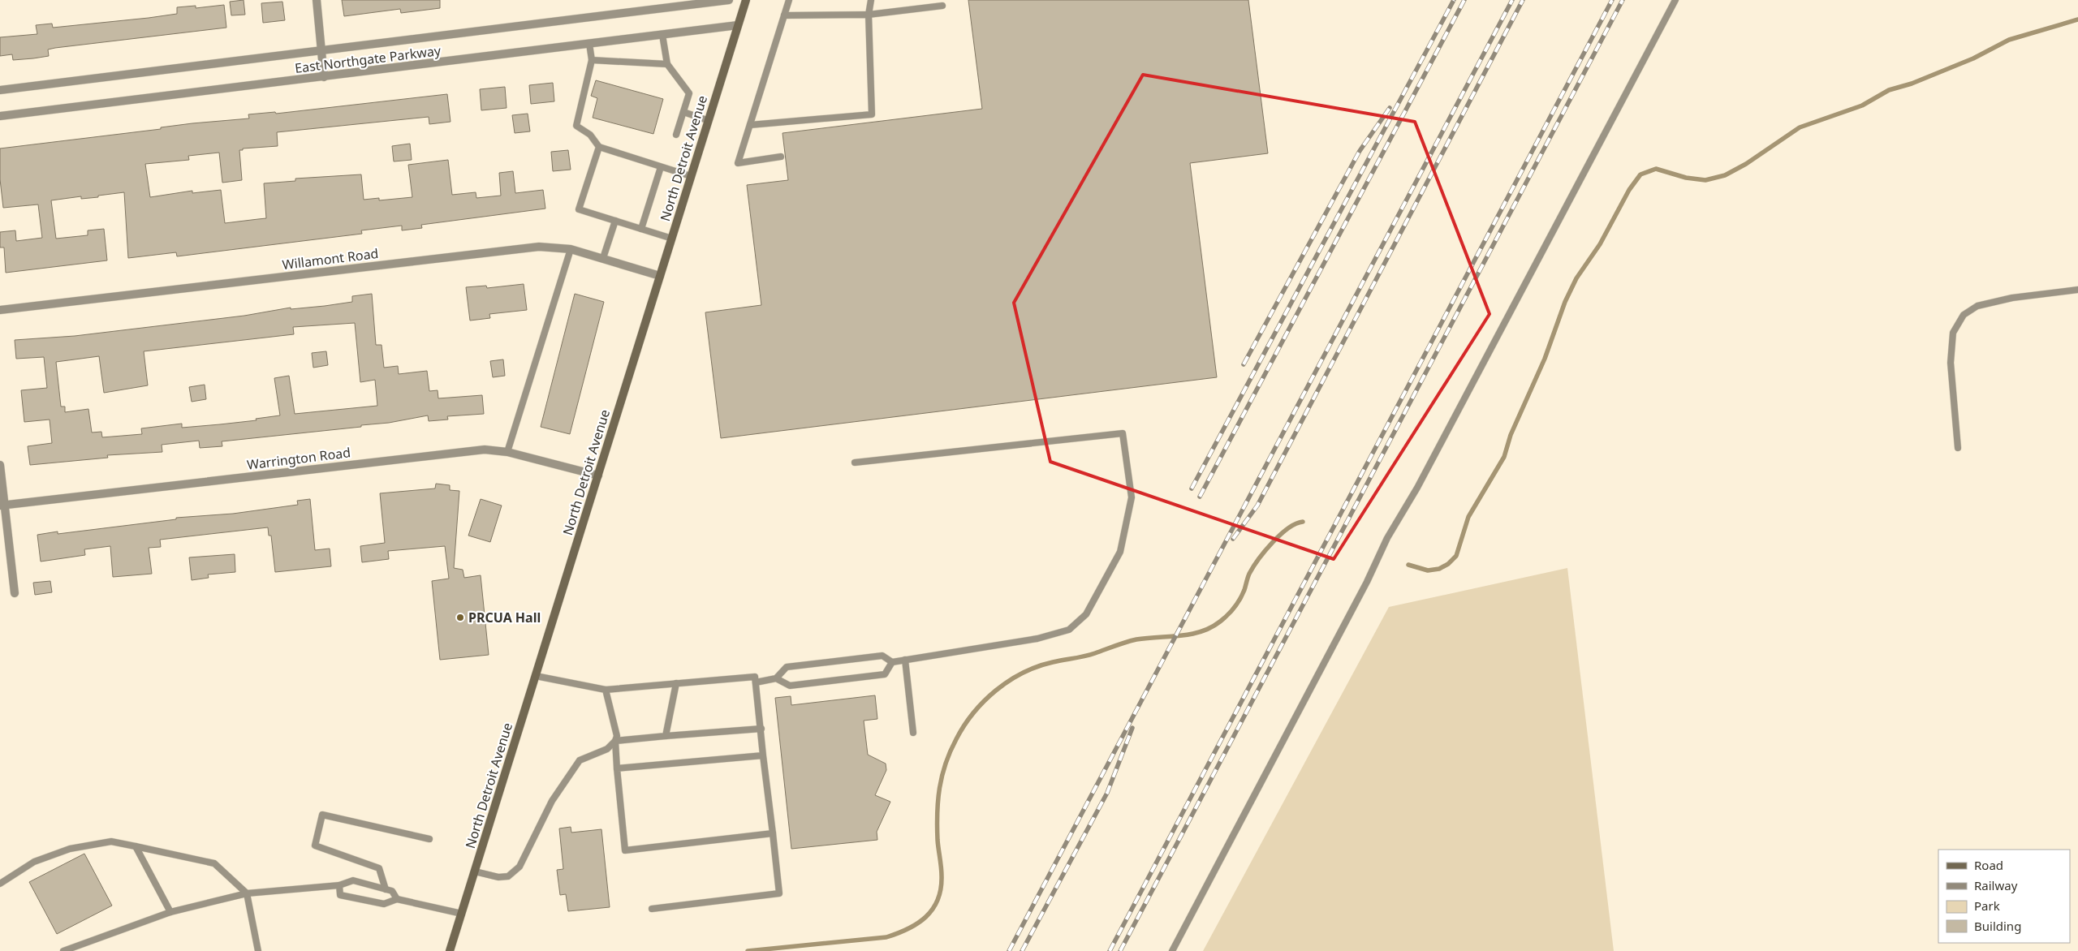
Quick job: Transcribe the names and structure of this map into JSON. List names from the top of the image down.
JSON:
{
  "streets": {
    "main road": ["North Detroit Avenue"],
    "street": ["East Northgate Parkway", "Willamont Road", "Warrington Road"]
  },
  "crossings": [
    ["East Northgate Parkway", "North Detroit Avenue"],
    ["North Detroit Avenue", "Willamont Road"],
    ["North Detroit Avenue", "Warrington Road"]
  ],
  "places": ["PRCUA Hall"],
  "legend": [
    "Road",
    "Railway",
    "Park",
    "Building"
  ]
}
